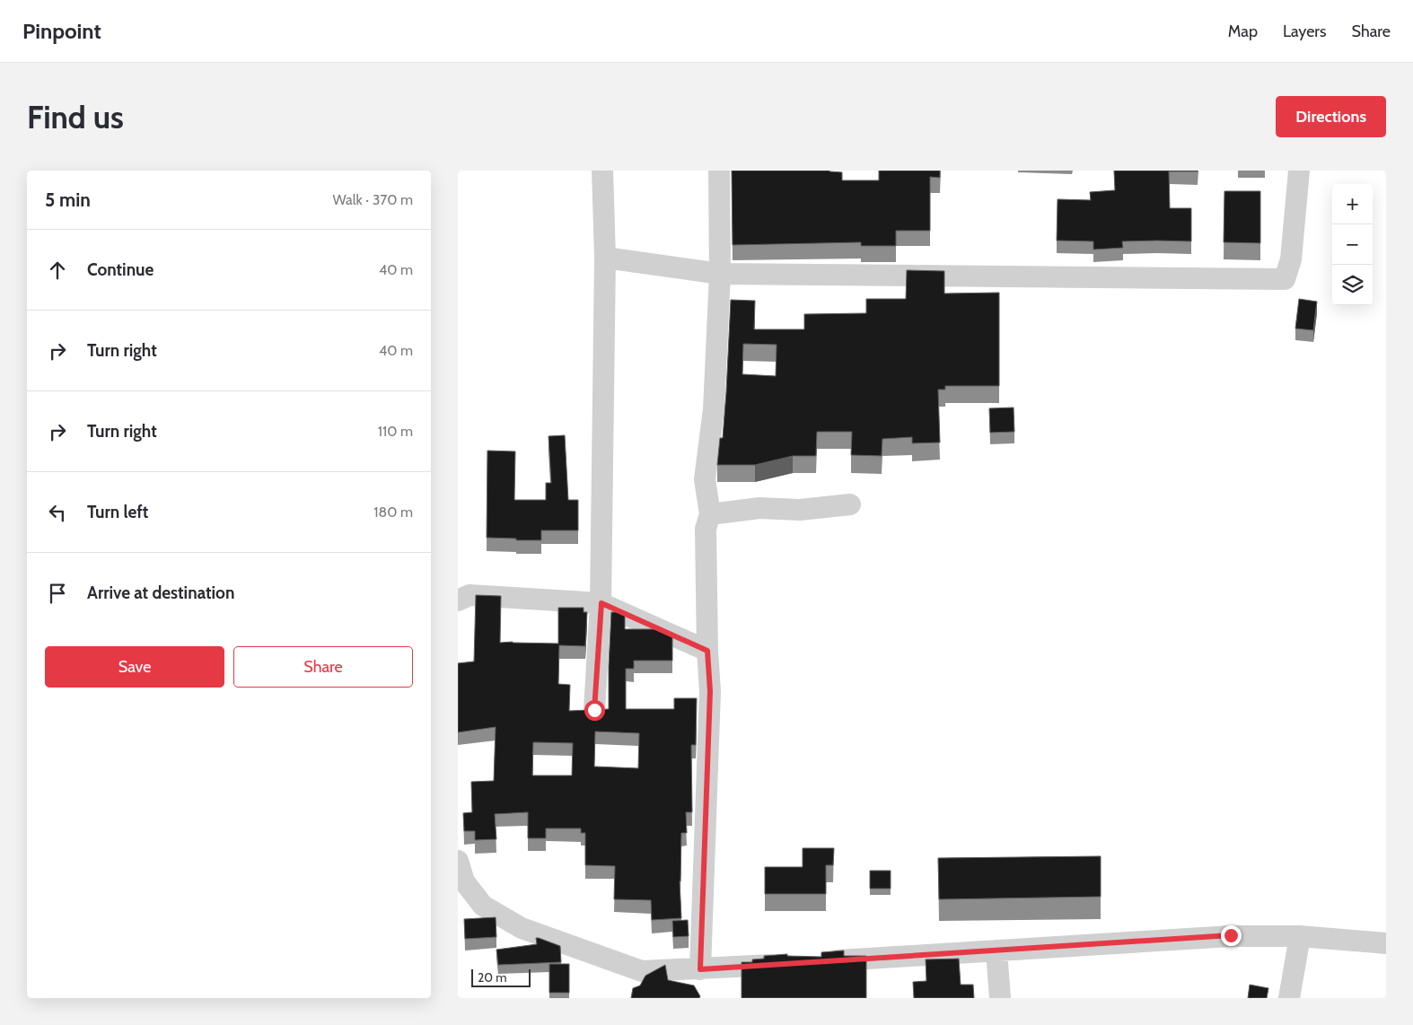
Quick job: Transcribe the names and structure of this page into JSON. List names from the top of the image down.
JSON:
{
  "scale_bar": "20 m",
  "page": {
    "header": "Pinpoint",
    "nav": ["Map", "Layers", "Share"],
    "buttons": [
      "Directions",
      ["Save", "Share"]
    ],
    "title": "Find us",
    "heading": ["5 min", "Walk · 370 m"],
    "map_buttons": ["+", "−"],
    "list": [
      ["Continue", "40 m"],
      ["Turn right", "40 m"],
      ["Turn right", "110 m"],
      ["Turn left", "180 m"],
      "Arrive at destination"
    ],
    "scale": "20 m"
  }
}
